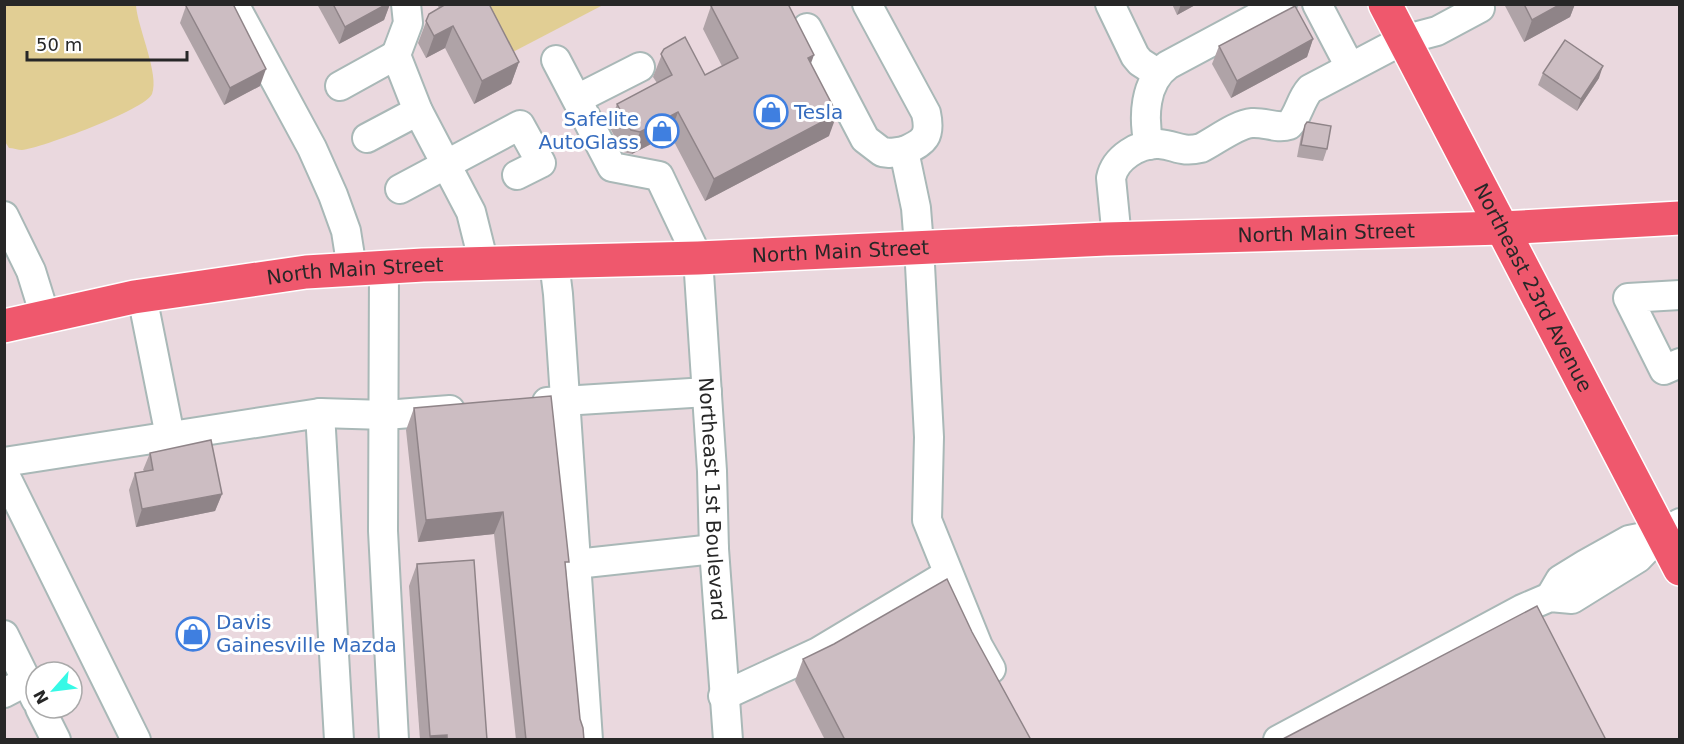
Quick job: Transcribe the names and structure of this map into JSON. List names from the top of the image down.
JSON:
{
  "streets": {
    "main road": ["North Main Street", "Northeast 23rd Avenue"],
    "street": ["Northeast 1st Boulevard"]
  },
  "crossings": [
    ["North Main Street", "Northeast 23rd Avenue"],
    ["North Main Street", "Northeast 1st Boulevard"]
  ],
  "places": {
    "shop": ["Tesla", "Safelite AutoGlass", "Davis Gainesville Mazda"]
  },
  "scale_bar": "50 m",
  "north": "bottom left"
}
